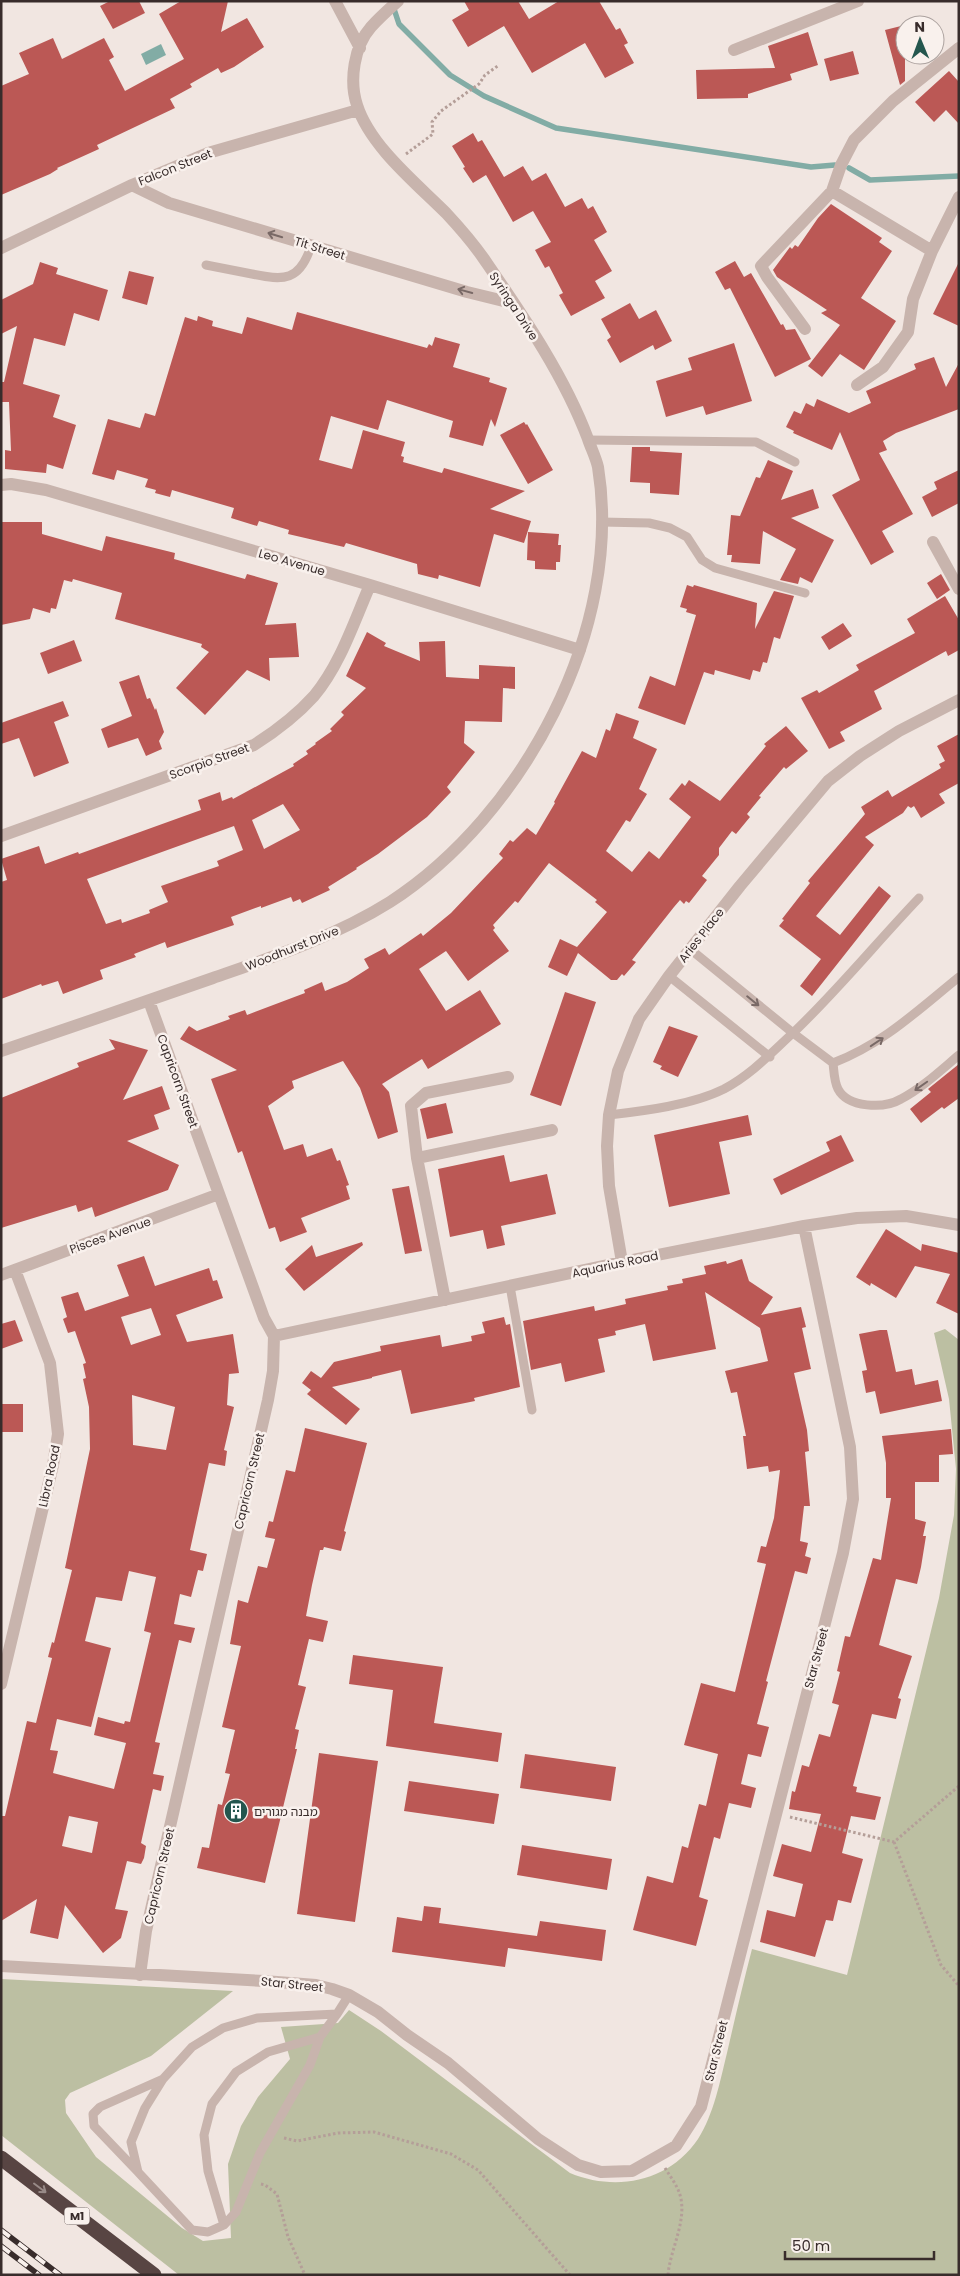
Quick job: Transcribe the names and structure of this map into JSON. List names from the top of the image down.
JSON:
{
  "streets": {
    "highway": ["M1"],
    "street": [
      "Falcon Street",
      "Tit Street",
      "Syringa Drive",
      "Leo Avenue",
      "Scorpio Street",
      "Aries Place",
      "Woodhurst Drive",
      "Capricorn Street",
      "Pisces Avenue",
      "Aquarius Road",
      "Libra Road",
      "Star Street"
    ]
  },
  "crossings": [
    ["Falcon Street", "Tit Street"],
    ["Falcon Street", "Syringa Drive"],
    ["Tit Street", "Syringa Drive"],
    ["Syringa Drive", "Leo Avenue"],
    ["Syringa Drive", "Woodhurst Drive"],
    ["Leo Avenue", "Scorpio Street"],
    ["Leo Avenue", "Woodhurst Drive"],
    ["Aries Place", "Aquarius Road"],
    ["Woodhurst Drive", "Capricorn Street"],
    ["Capricorn Street", "Pisces Avenue"],
    ["Capricorn Street", "Aquarius Road"],
    ["Capricorn Street", "Star Street"],
    ["Pisces Avenue", "Libra Road"],
    ["Aquarius Road", "Star Street"]
  ],
  "one_way": ["Tit Street"],
  "places": {
    "building": ["מבנה מגורים"]
  },
  "scale_bar": "50 m",
  "north": "top"
}
